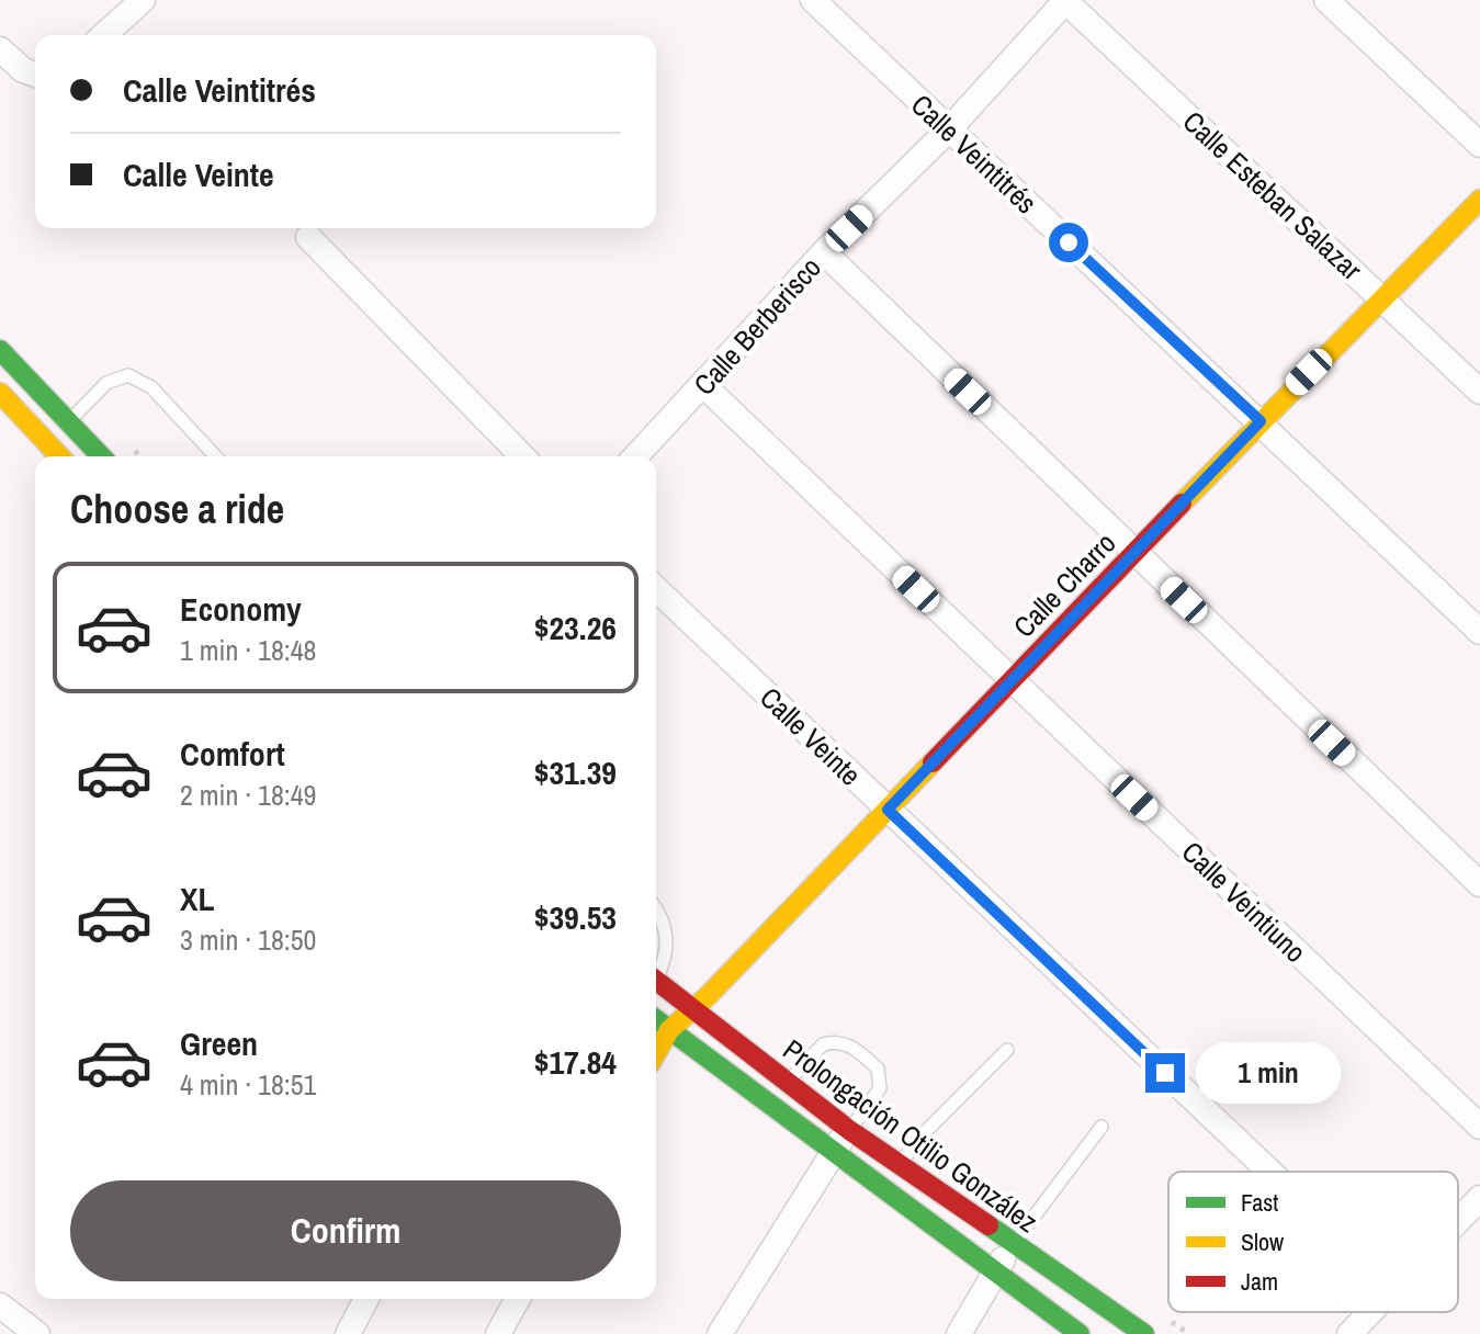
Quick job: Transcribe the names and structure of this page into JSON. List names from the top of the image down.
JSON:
{
  "streets": {
    "main road": ["Calle Charro", "Prolongación Otilio González"],
    "street": [
      "Calle Veintitrés",
      "Calle Esteban Salazar",
      "Calle Berberisco",
      "Calle Veinte",
      "Calle Veintiuno"
    ]
  },
  "crossings": [
    ["Calle Veintitrés", "Calle Berberisco"],
    ["Calle Veintitrés", "Calle Charro"],
    ["Calle Esteban Salazar", "Calle Berberisco"],
    ["Calle Esteban Salazar", "Calle Charro"],
    ["Calle Berberisco", "Calle Veintiuno"],
    ["Calle Charro", "Calle Veinte"],
    ["Calle Charro", "Calle Veintiuno"],
    ["Calle Charro", "Prolongación Otilio González"]
  ],
  "legend": ["Fast", "Slow", "Jam"],
  "page": {
    "banner": ["Calle Veintitrés", "Calle Veinte"],
    "heading": "Choose a ride",
    "list": [
      {
        "name": "Economy",
        "note": "1 min · 18:48",
        "value": "$23.26"
      },
      {
        "name": "Comfort",
        "note": "2 min · 18:49",
        "value": "$31.39"
      },
      {
        "name": "XL",
        "note": "3 min · 18:50",
        "value": "$39.53"
      },
      {
        "name": "Green",
        "note": "4 min · 18:51",
        "value": "$17.84"
      }
    ],
    "bubble": "1 min",
    "buttons": "Confirm"
  }
}
